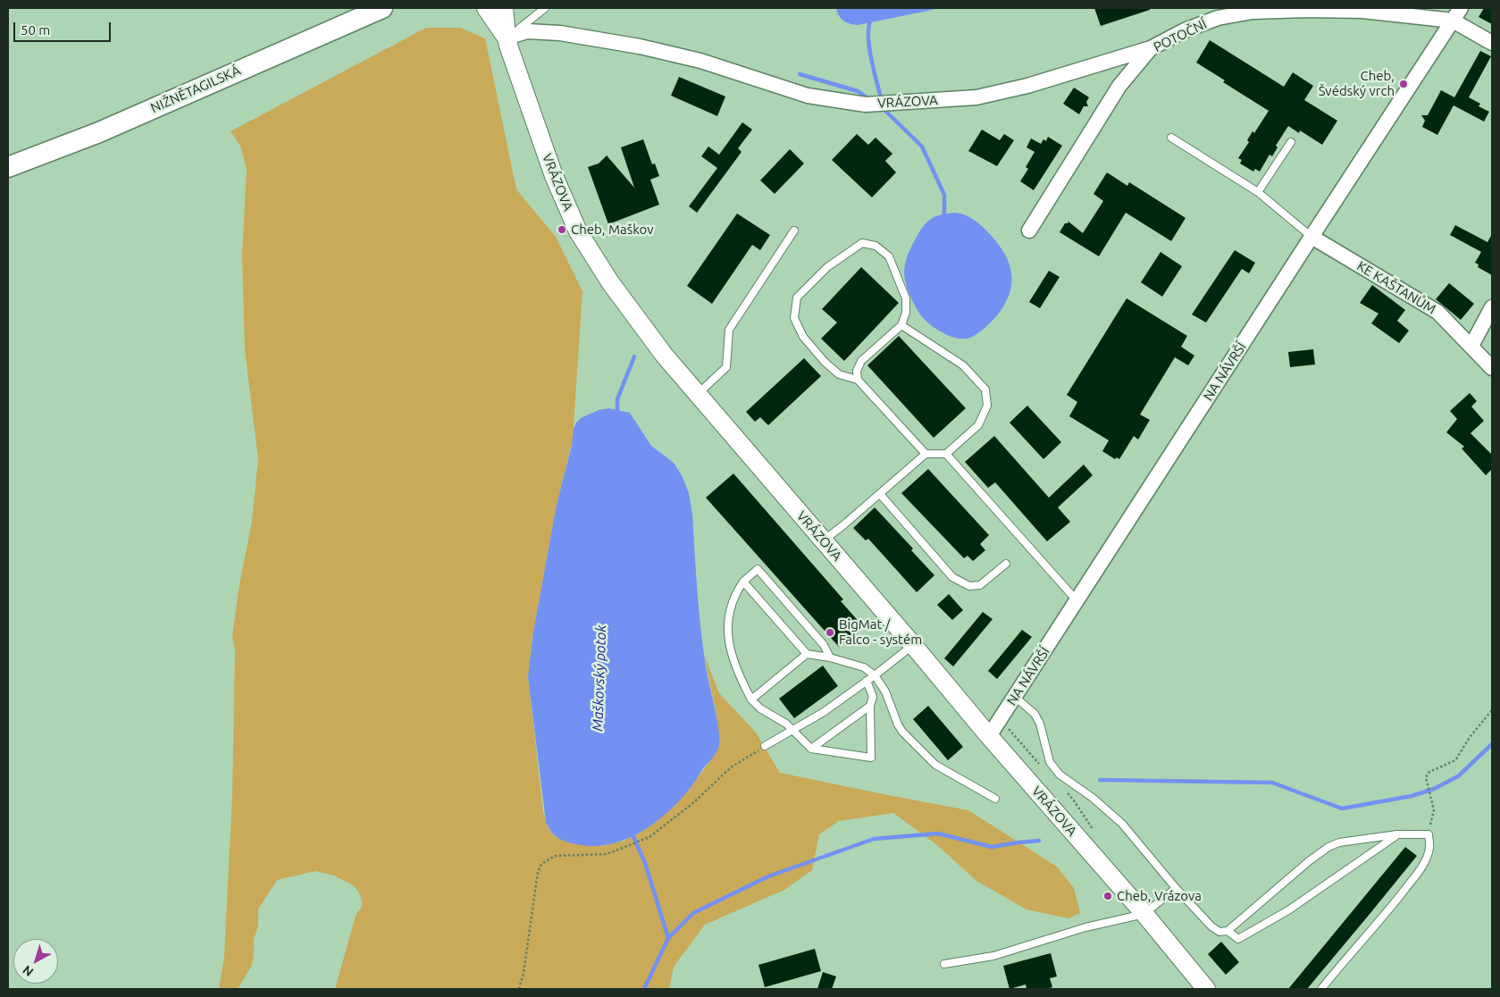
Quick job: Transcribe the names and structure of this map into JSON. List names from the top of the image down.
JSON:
{
  "streets": {
    "main road": ["NIŽNĚTAGILSKÁ"],
    "street": [
      "POTOČNÍ",
      "VRÁZOVA",
      "KE KAŠTANŮM",
      "NA NÁVRŠÍ"
    ]
  },
  "crossings": [
    ["POTOČNÍ", "VRÁZOVA"],
    ["POTOČNÍ", "NA NÁVRŠÍ"],
    ["VRÁZOVA", "NA NÁVRŠÍ"],
    ["KE KAŠTANŮM", "NA NÁVRŠÍ"]
  ],
  "water": ["Maškovský potok"],
  "places": [
    "Cheb, Švédský vrch",
    "Cheb, Maškov",
    "BigMat / Falco - systém",
    "Cheb, Vrázova"
  ],
  "scale_bar": "50 m",
  "north": "bottom left"
}
